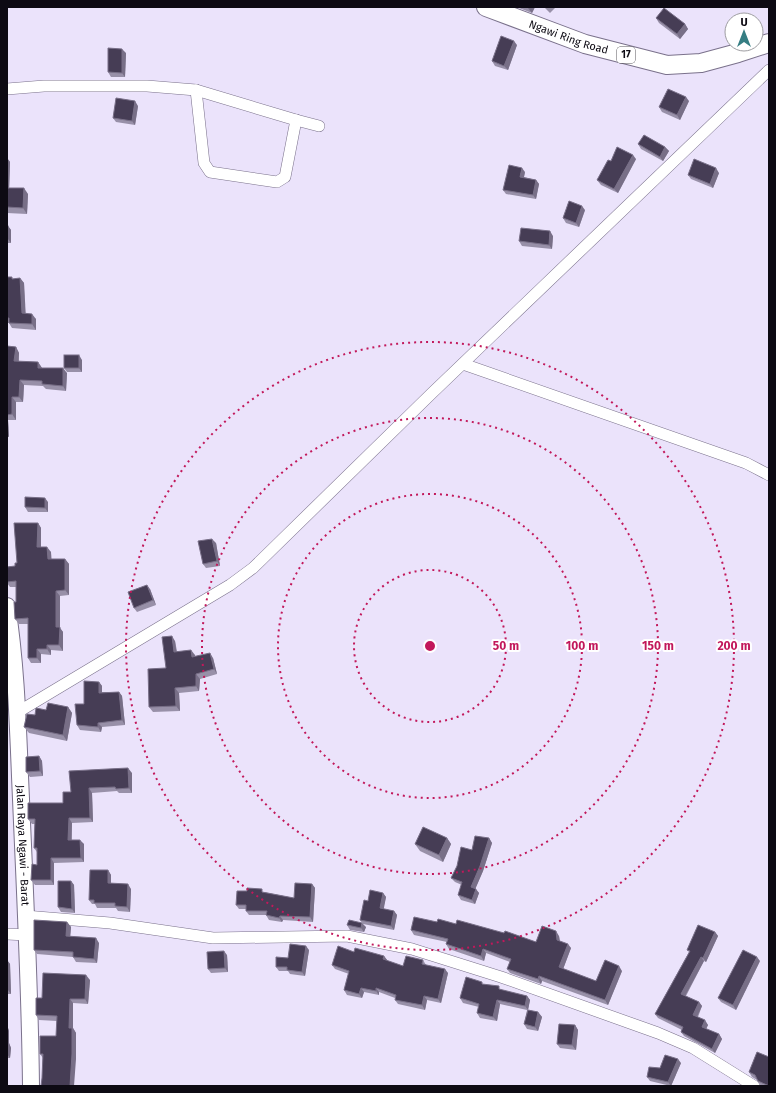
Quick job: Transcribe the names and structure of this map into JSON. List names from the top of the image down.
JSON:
{
  "streets": {
    "highway": ["Ngawi Ring Road", "17"],
    "main road": ["Jalan Raya Ngawi - Barat"]
  },
  "north": "top",
  "rings": [
    "50 m",
    "100 m",
    "150 m",
    "200 m"
  ]
}
